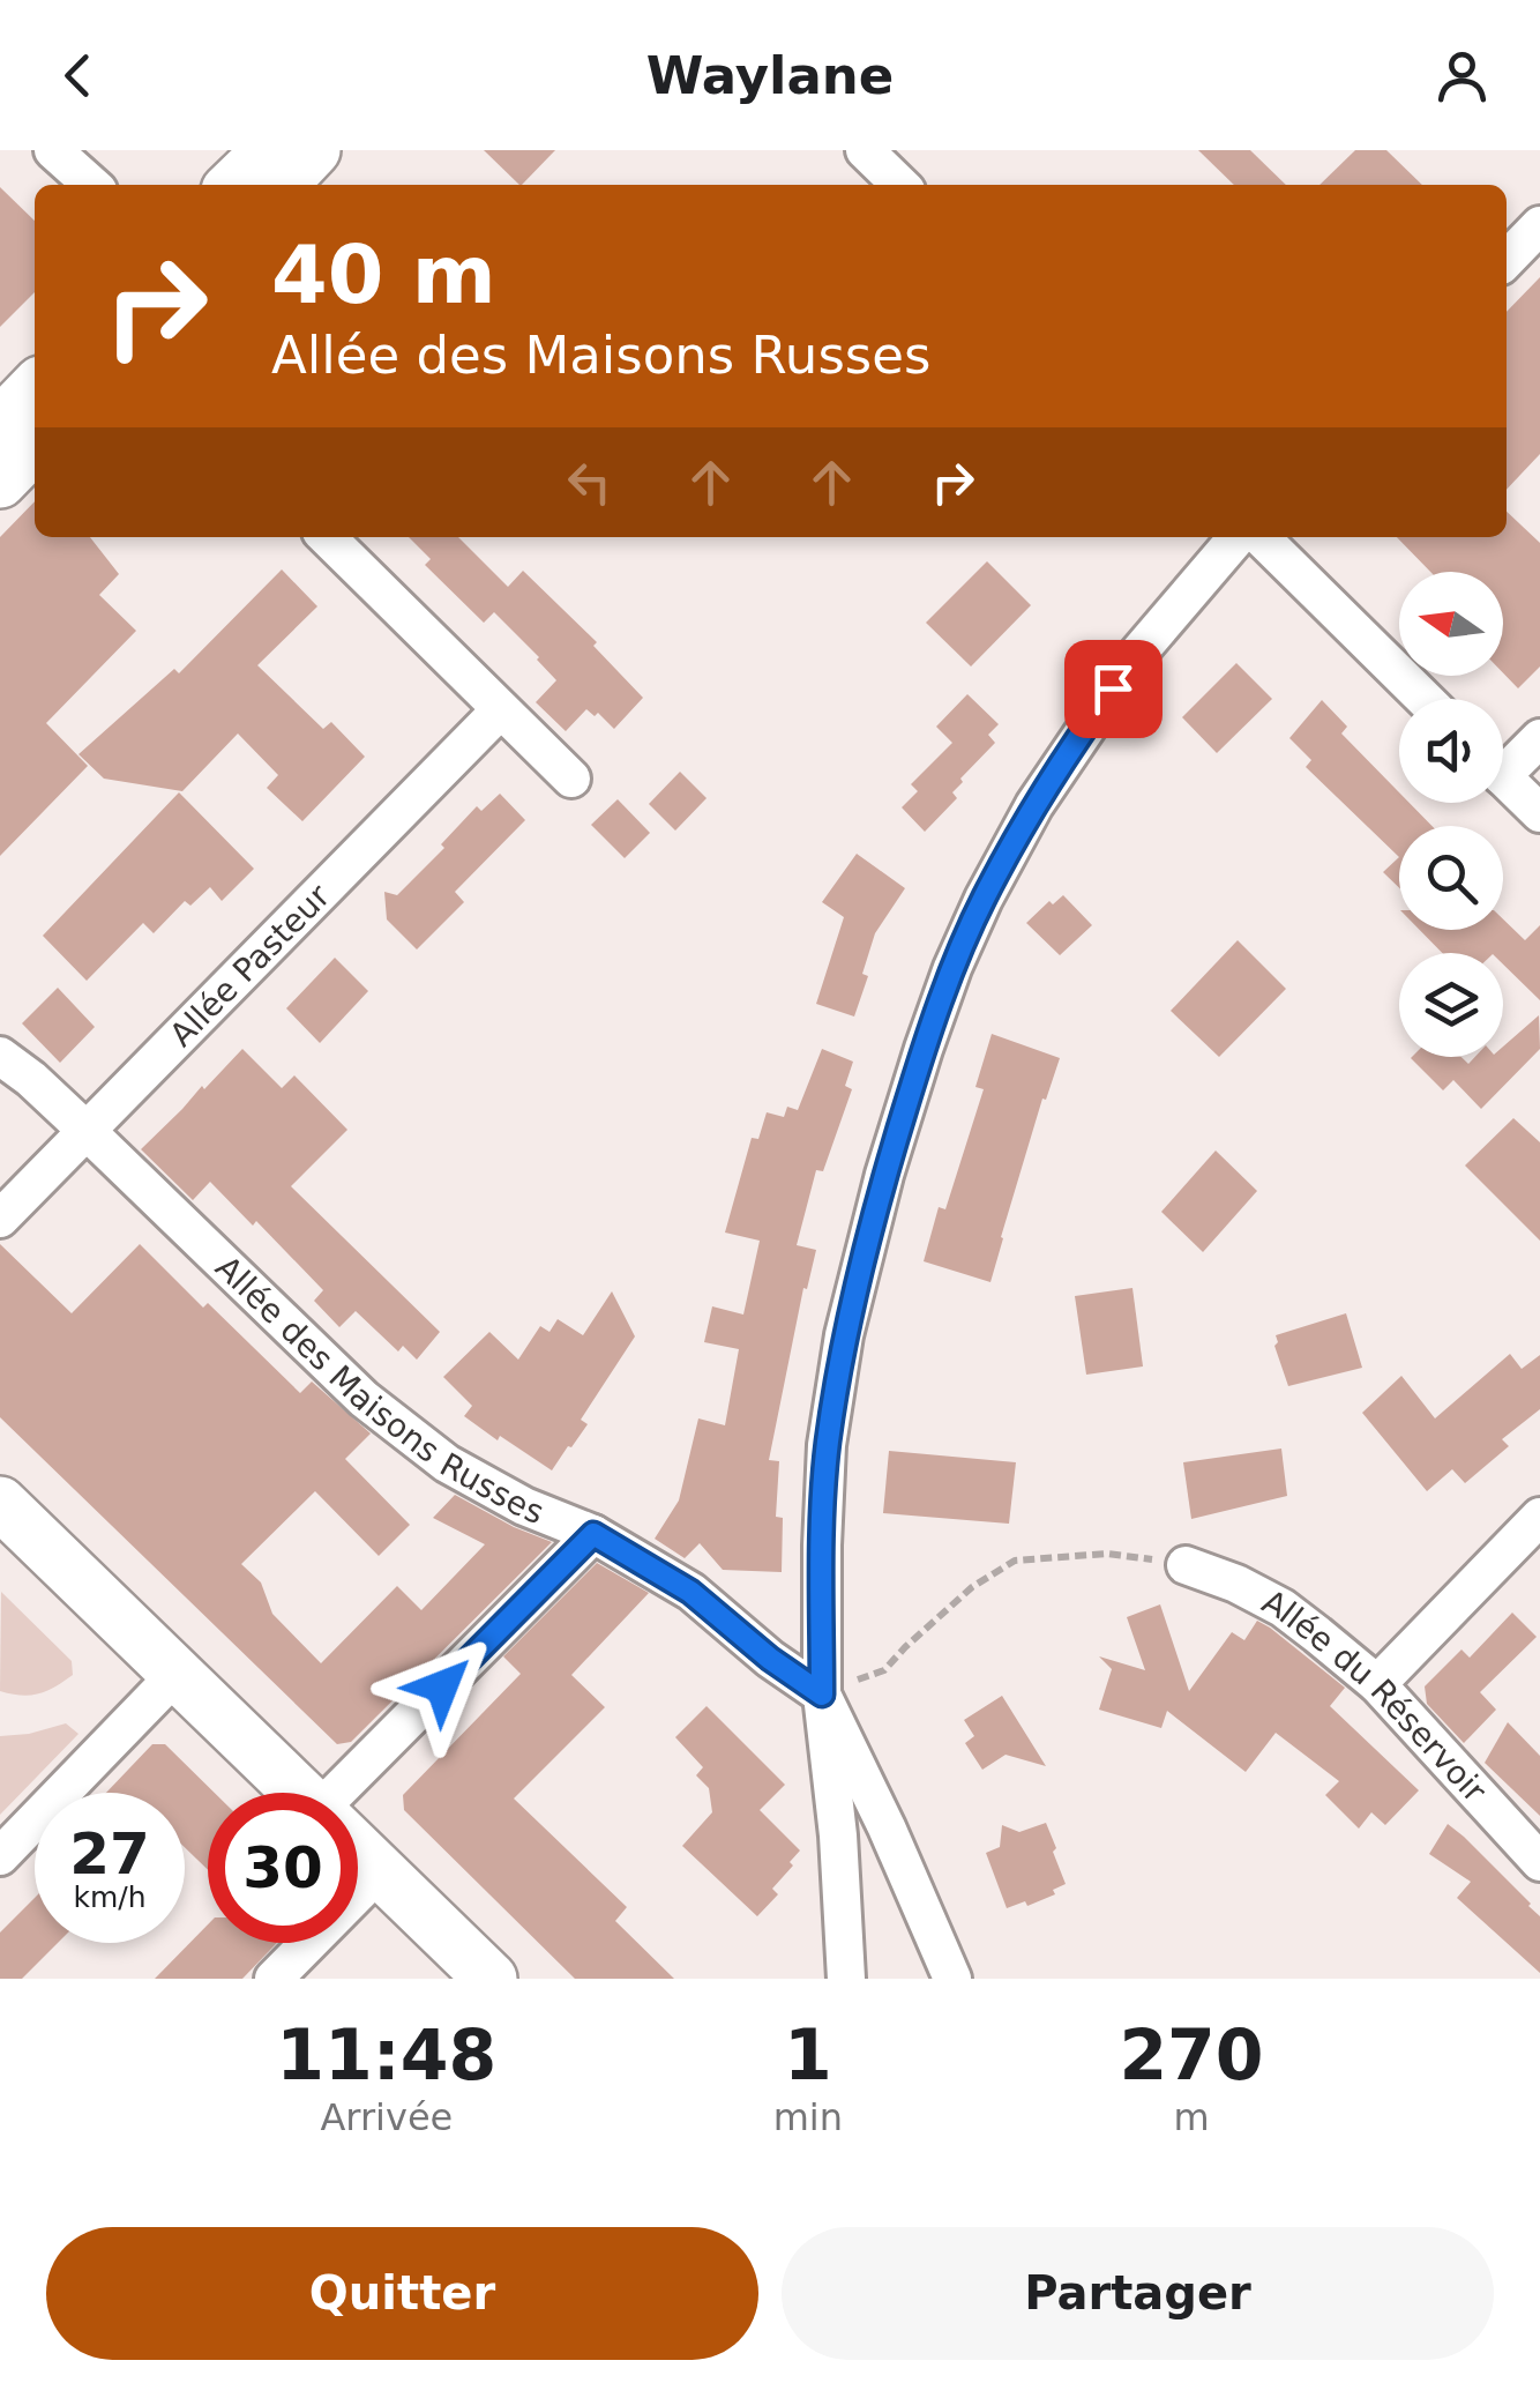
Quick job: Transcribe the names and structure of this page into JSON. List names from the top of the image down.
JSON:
{
  "streets": {
    "street": ["Allée Pasteur", "Allée des Maisons Russes", "Allée du Réservoir"]
  },
  "crossings": [
    ["Allée Pasteur", "Allée des Maisons Russes"]
  ],
  "north": "left",
  "page": {
    "header": "Waylane",
    "turn": ["40 m", "Allée des Maisons Russes"],
    "speed": "27 km/h",
    "limit": "30",
    "eta": [
      "11:48",
      "Arrivée",
      "1",
      "min",
      "270",
      "m"
    ],
    "buttons": ["Quitter", "Partager"]
  }
}
